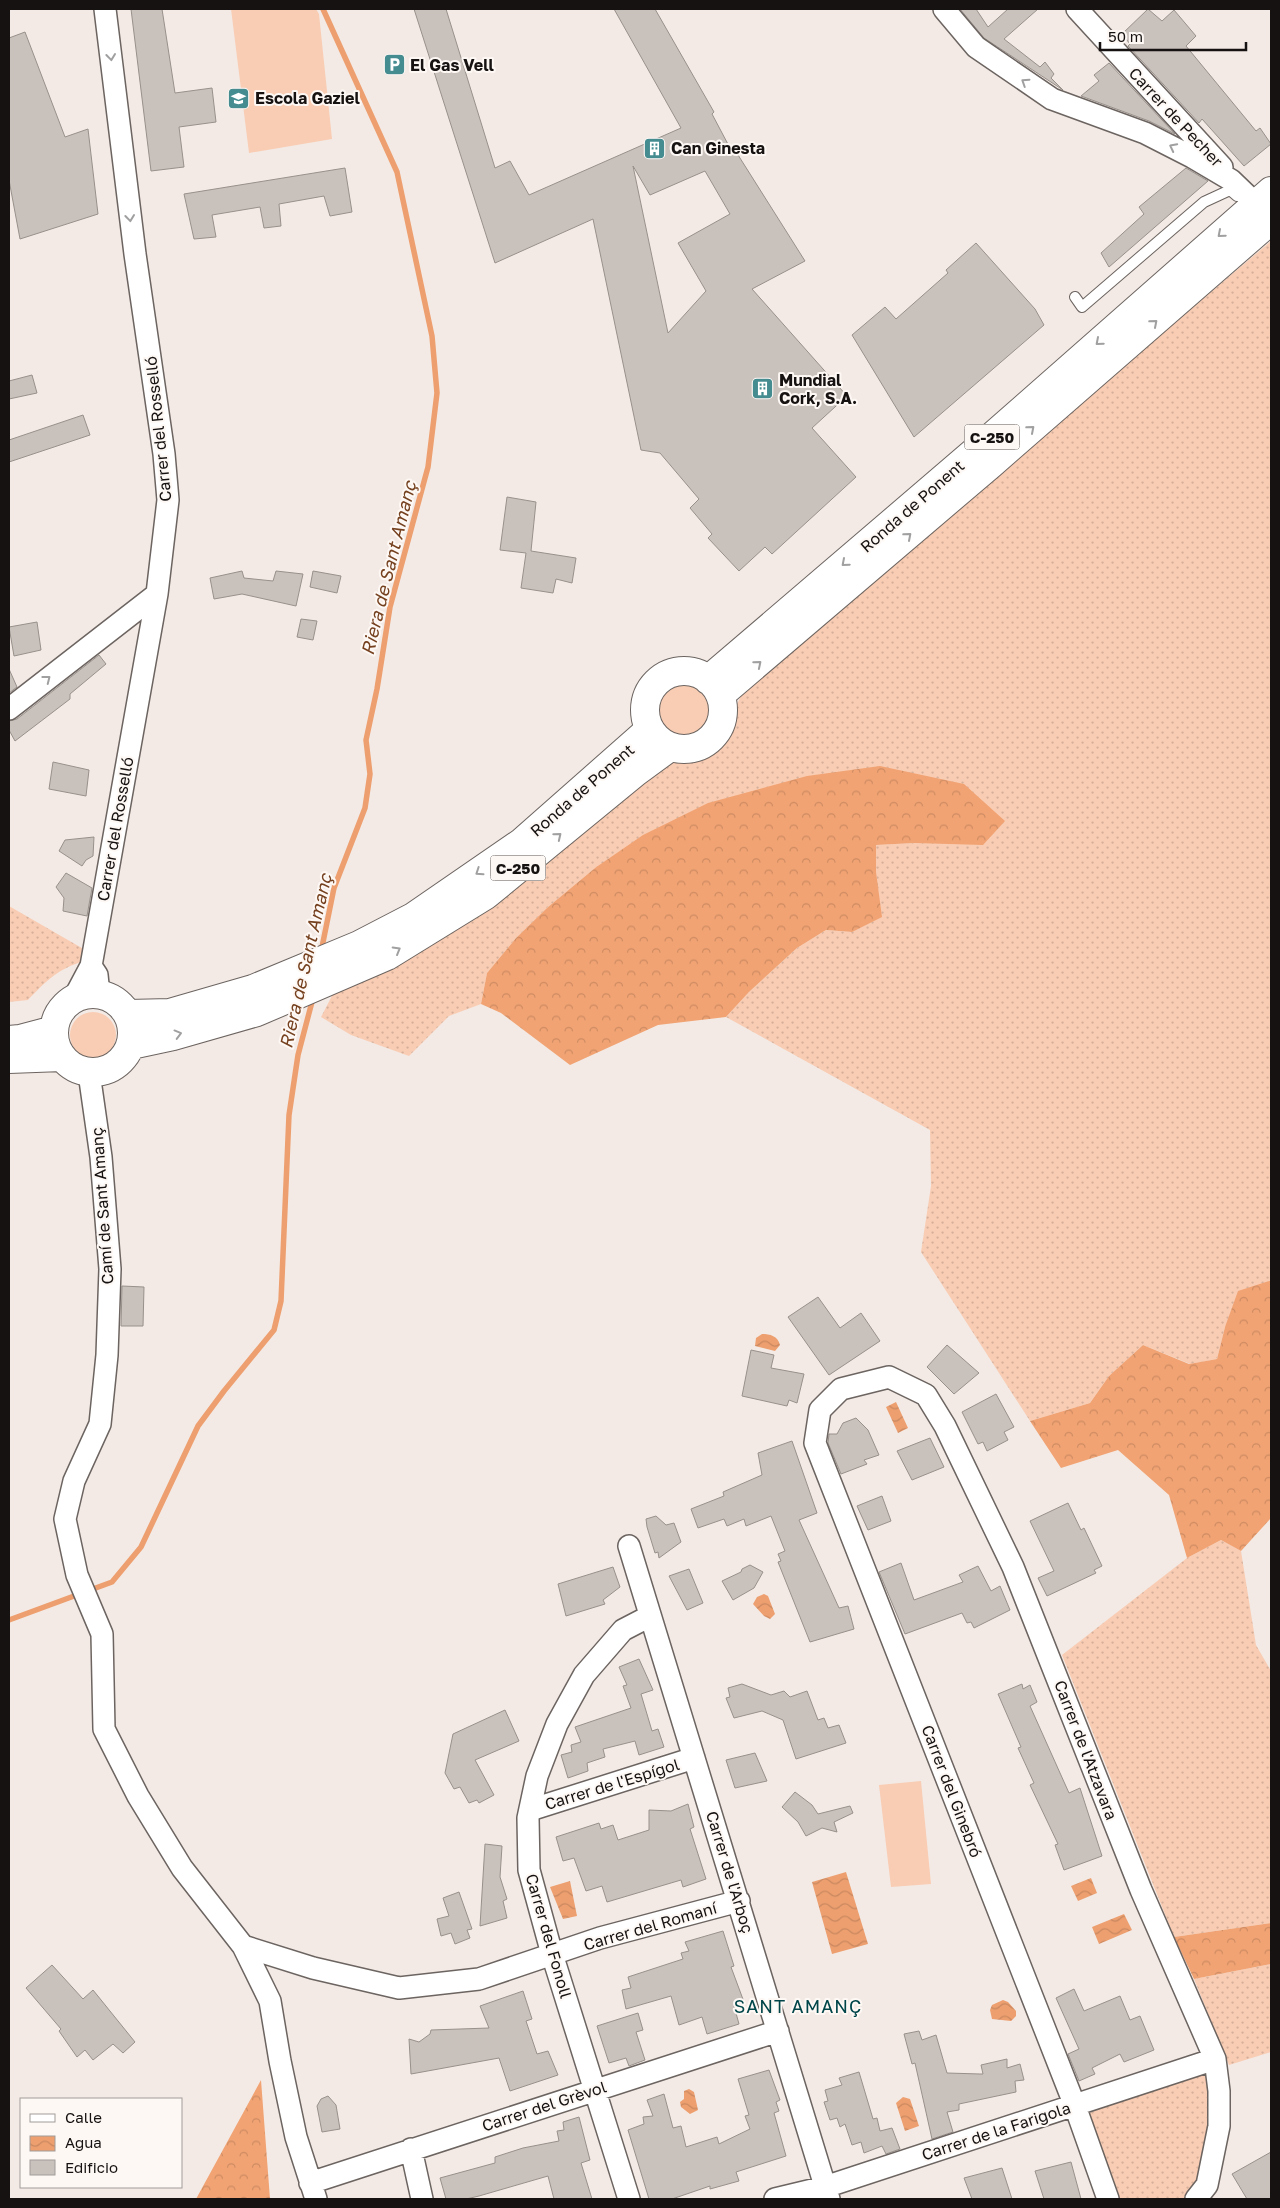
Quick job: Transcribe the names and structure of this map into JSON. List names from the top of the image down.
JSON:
{
  "streets": {
    "main road": ["C-250", "Ronda de Ponent"],
    "street": [
      "Carrer de Pecher",
      "Carrer del Rosselló",
      "Camí de Sant Amanç",
      "Carrer de l'Atzavara",
      "Carrer de l'Espígol",
      "Carrer del Ginebró",
      "Carrer de l'Arboç",
      "Carrer del Romaní",
      "Carrer del Fonoll",
      "Carrer del Grèvol",
      "Carrer de la Farigola"
    ]
  },
  "crossings": [
    ["Carrer de Pecher", "C-250"],
    ["Carrer del Rosselló", "C-250"],
    ["Carrer del Rosselló", "Camí de Sant Amanç"],
    ["C-250", "Ronda de Ponent"],
    ["C-250", "Camí de Sant Amanç"],
    ["Camí de Sant Amanç", "Carrer del Romaní"],
    ["Camí de Sant Amanç", "Carrer del Grèvol"],
    ["Carrer de l'Atzavara", "Carrer del Ginebró"],
    ["Carrer de l'Atzavara", "Carrer de la Farigola"],
    ["Carrer de l'Espígol", "Carrer de l'Arboç"],
    ["Carrer de l'Espígol", "Carrer del Fonoll"],
    ["Carrer del Ginebró", "Carrer de la Farigola"],
    ["Carrer de l'Arboç", "Carrer del Romaní"],
    ["Carrer de l'Arboç", "Carrer del Fonoll"],
    ["Carrer de l'Arboç", "Carrer del Grèvol"],
    ["Carrer de l'Arboç", "Carrer de la Farigola"],
    ["Carrer del Romaní", "Carrer del Fonoll"],
    ["Carrer del Fonoll", "Carrer del Grèvol"]
  ],
  "one_way": ["Carrer del Rosselló"],
  "districts": ["SANT AMANÇ"],
  "water": ["Riera de Sant Amanç"],
  "places": {
    "parking": ["El Gas Vell"],
    "school or university": ["Escola Gaziel"],
    "building": ["Can Ginesta", "Mundial Cork, S.A."]
  },
  "legend": ["Calle", "Agua", "Edificio"],
  "scale_bar": "50 m"
}
